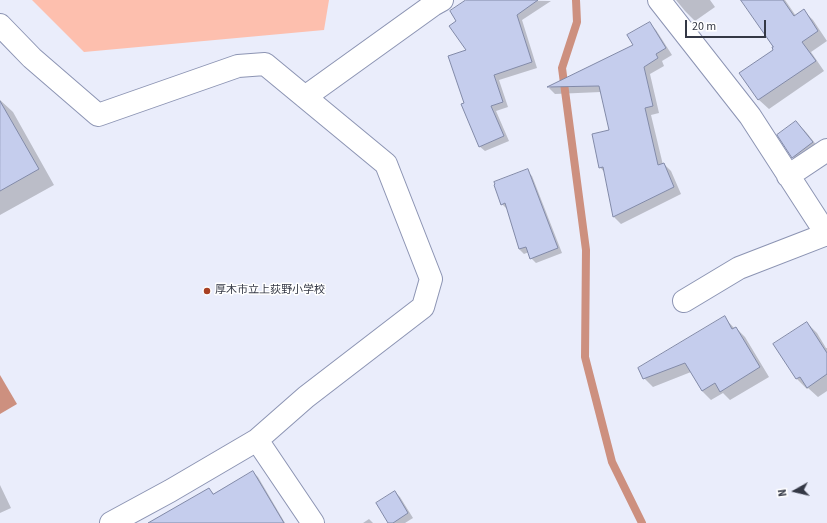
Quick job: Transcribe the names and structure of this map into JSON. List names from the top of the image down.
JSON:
{
  "places": ["厚木市立上荻野小学校"],
  "scale_bar": "20 m",
  "north": "left"
}
